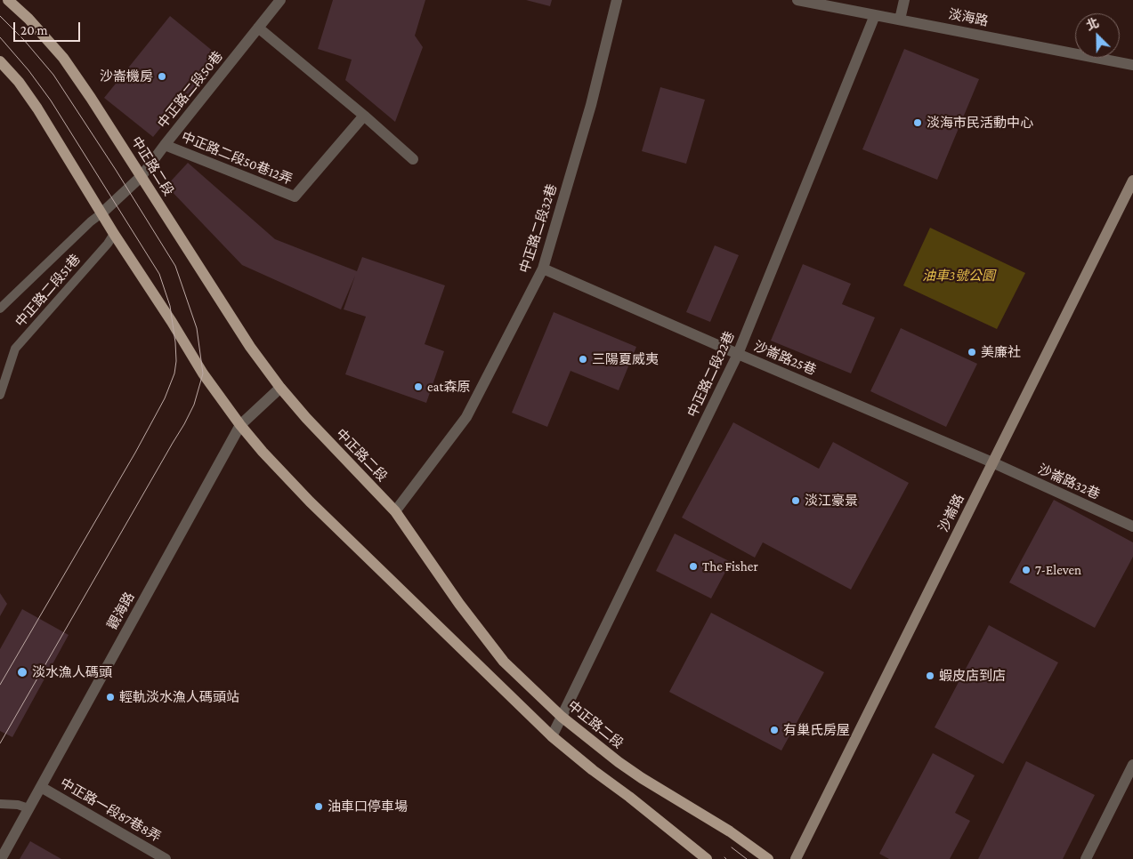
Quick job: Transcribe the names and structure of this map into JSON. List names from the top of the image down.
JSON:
{
  "streets": {
    "main road": ["中正路二段"],
    "street": [
      "淡海路",
      "中正路二段50巷",
      "中正路二段50巷12弄",
      "中正路二段32巷",
      "沙崙路25巷",
      "中正路二段22巷",
      "沙崙路32巷",
      "沙崙路",
      "觀海路",
      "中正路一段87巷8弄"
    ],
    "lane": ["中正路二段51巷"]
  },
  "crossings": [
    ["淡海路", "中正路二段22巷"],
    ["中正路二段50巷", "中正路二段50巷12弄"],
    ["中正路二段50巷", "中正路二段"],
    ["中正路二段", "中正路二段32巷"],
    ["中正路二段", "中正路二段22巷"],
    ["中正路二段", "觀海路"],
    ["中正路二段32巷", "沙崙路25巷"],
    ["沙崙路25巷", "中正路二段22巷"],
    ["沙崙路25巷", "沙崙路32巷"],
    ["沙崙路25巷", "沙崙路"],
    ["沙崙路32巷", "沙崙路"],
    ["觀海路", "中正路一段87巷8弄"]
  ],
  "parks": ["油車3號公園"],
  "places": [
    "沙崙機房",
    "淡海市民活動中心",
    "美廉社",
    "三陽夏威夷",
    "eat森原",
    "淡江豪景",
    "The Fisher",
    "7-Eleven",
    "淡水漁人碼頭",
    "蝦皮店到店",
    "輕軌淡水漁人碼頭站",
    "有巢氏房屋",
    "油車口停車場"
  ],
  "scale_bar": "20 m",
  "north": "top left"
}
